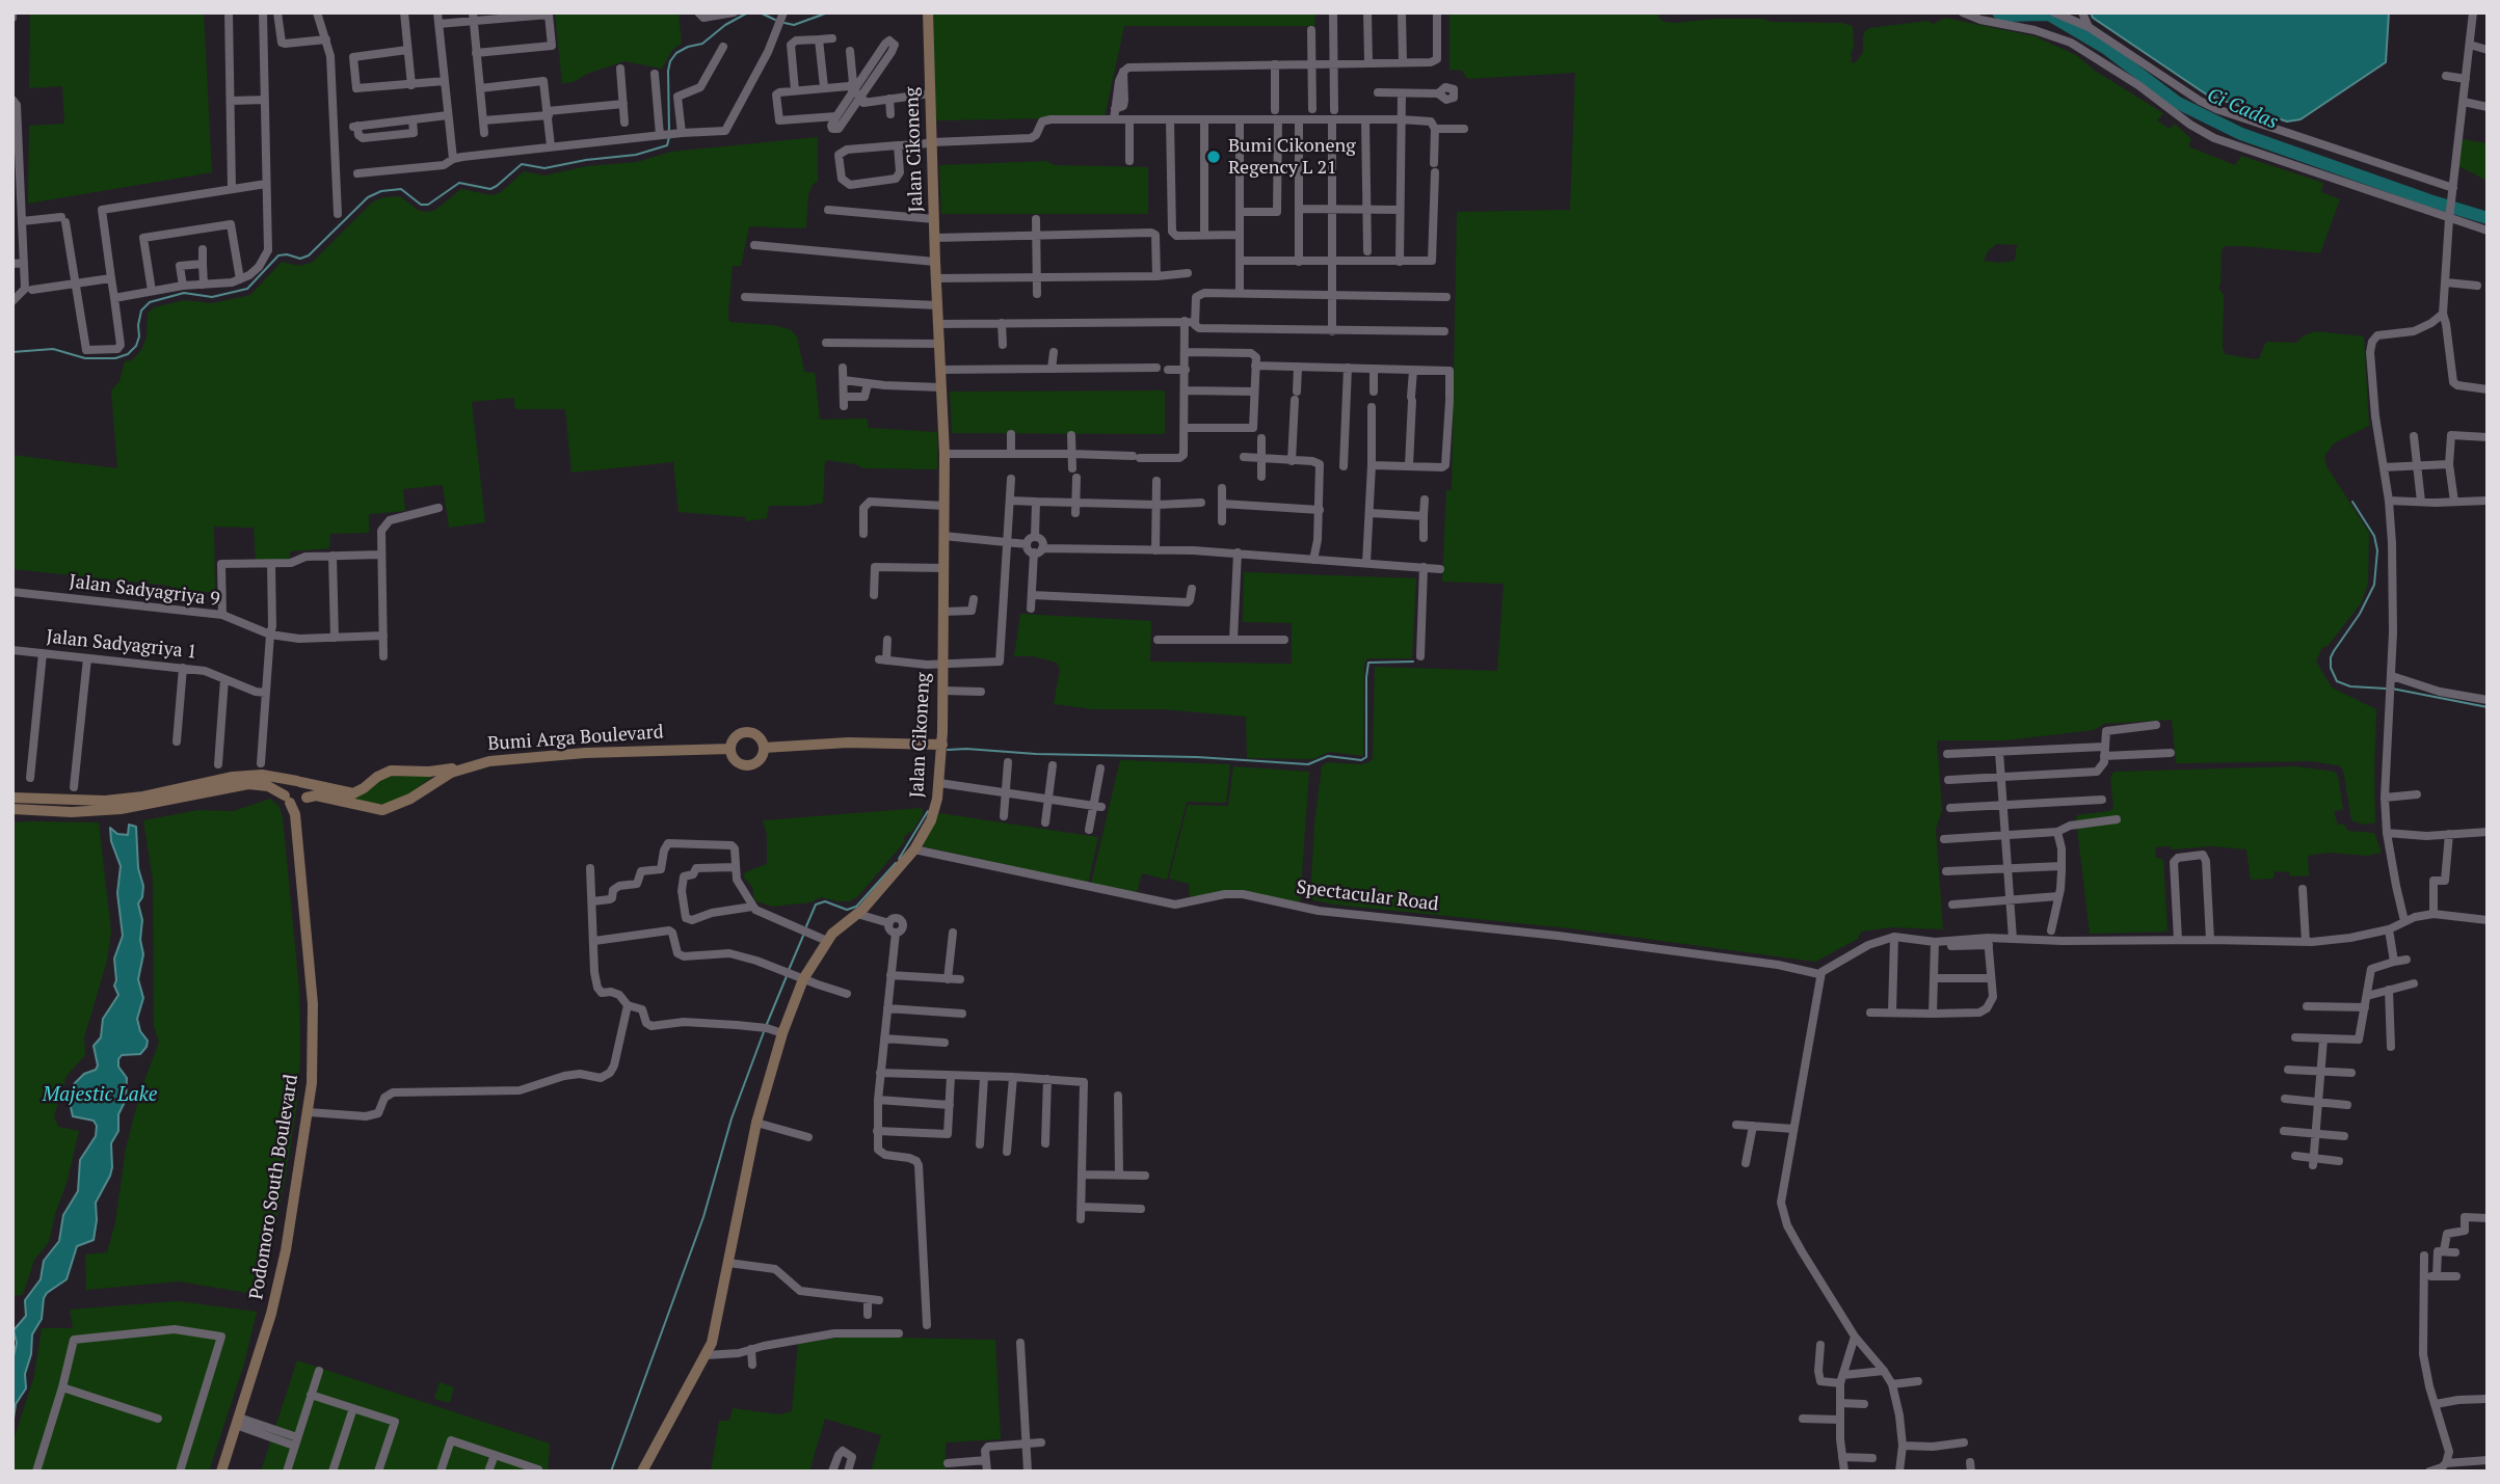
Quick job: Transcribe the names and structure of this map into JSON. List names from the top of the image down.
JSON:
{
  "streets": {
    "street": [
      "Jalan Cikoneng",
      "Jalan Sadyagriya 9",
      "Jalan Sadyagriya 1",
      "Bumi Arga Boulevard",
      "Spectacular Road",
      "Podomoro South Boulevard"
    ]
  },
  "crossings": [
    ["Jalan Cikoneng", "Spectacular Road"],
    ["Bumi Arga Boulevard", "Podomoro South Boulevard"]
  ],
  "water": ["Ci Cadas", "Majestic Lake"],
  "places": ["Bumi Cikoneng Regency L 21"]
}
